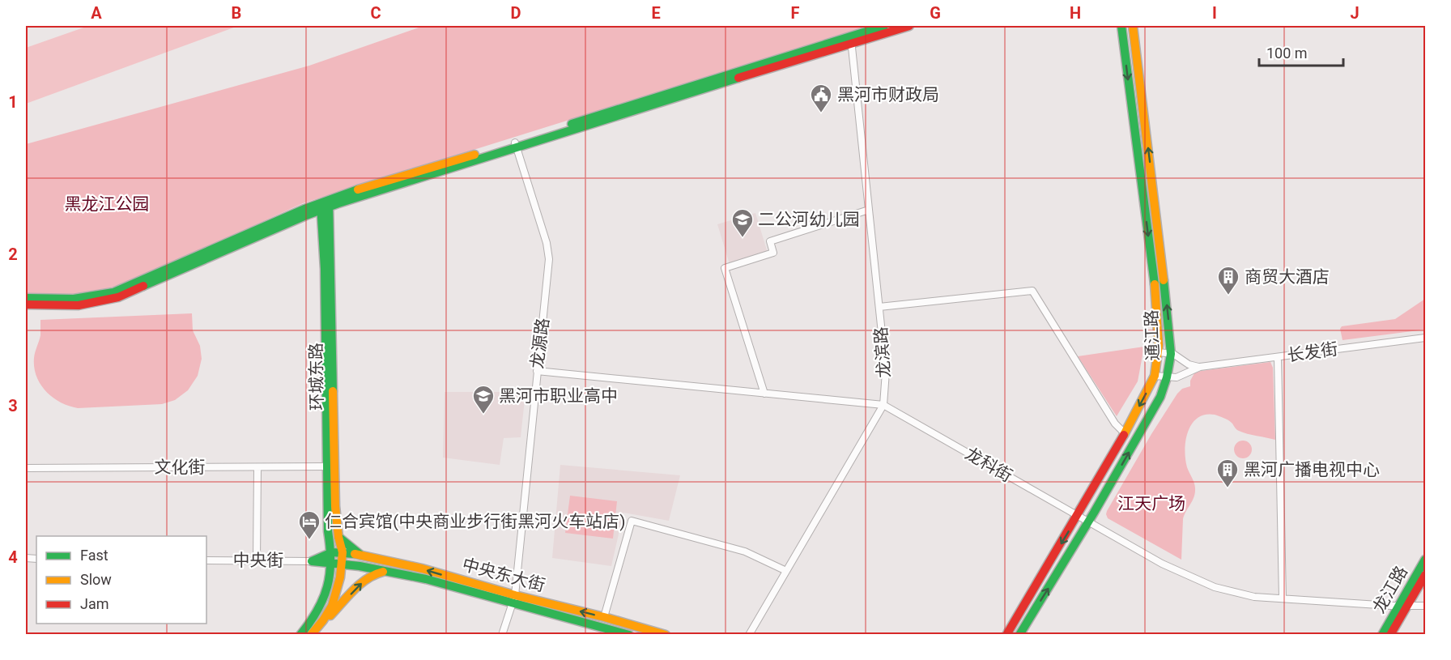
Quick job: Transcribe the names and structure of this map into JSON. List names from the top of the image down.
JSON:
{
  "streets": {
    "main road": [
      "通江路",
      "环城东路",
      "中央东大街",
      "龙江路"
    ],
    "street": [
      "龙源路",
      "龙滨路",
      "长发街",
      "龙科街",
      "文化街",
      "中央街"
    ]
  },
  "crossings": [
    ["通江路", "长发街"],
    ["通江路", "龙科街"],
    ["龙源路", "龙科街"],
    ["龙源路", "中央东大街"],
    ["龙滨路", "龙科街"],
    ["环城东路", "文化街"],
    ["环城东路", "中央东大街"],
    ["龙科街", "龙江路"],
    ["中央街", "中央东大街"]
  ],
  "parks": ["黑龙江公园", "江天广场"],
  "places": {
    "public building": ["黑河市财政局"],
    "school or university": ["二公河幼儿园", "黑河市职业高中"],
    "building": ["商贸大酒店", "黑河广播电视中心"],
    "hotel": ["仁合宾馆(中央商业步行街黑河火车站店)"]
  },
  "legend": ["Fast", "Slow", "Jam"],
  "scale_bar": "100 m",
  "grid": {
    "columns": [
      "A",
      "B",
      "C",
      "D",
      "E",
      "F",
      "G",
      "H",
      "I",
      "J"
    ],
    "rows": [
      "1",
      "2",
      "3",
      "4"
    ]
  }
}
